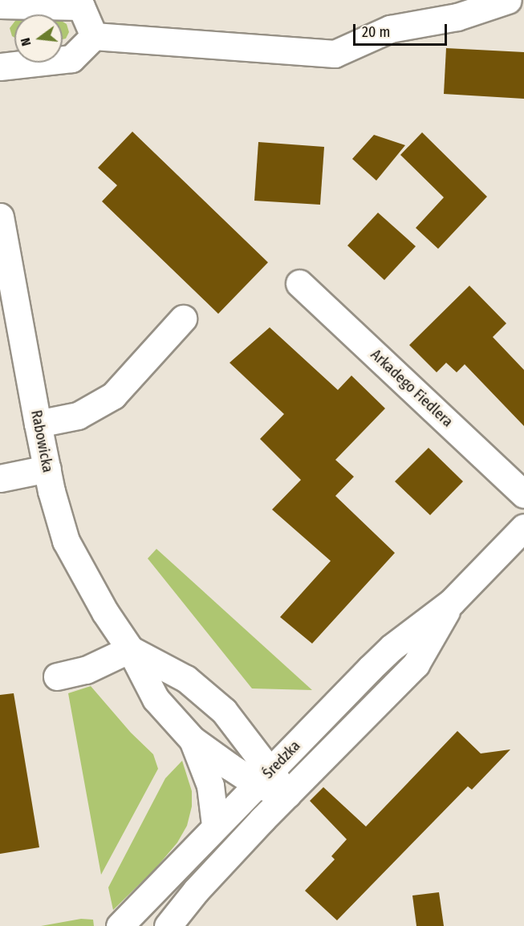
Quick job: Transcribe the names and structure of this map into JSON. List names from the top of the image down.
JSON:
{
  "streets": {
    "street": ["Arkadego Fiedlera", "Rabowicka", "Średzka"]
  },
  "crossings": [
    ["Rabowicka", "Średzka"]
  ],
  "scale_bar": "20 m",
  "north": "left"
}
